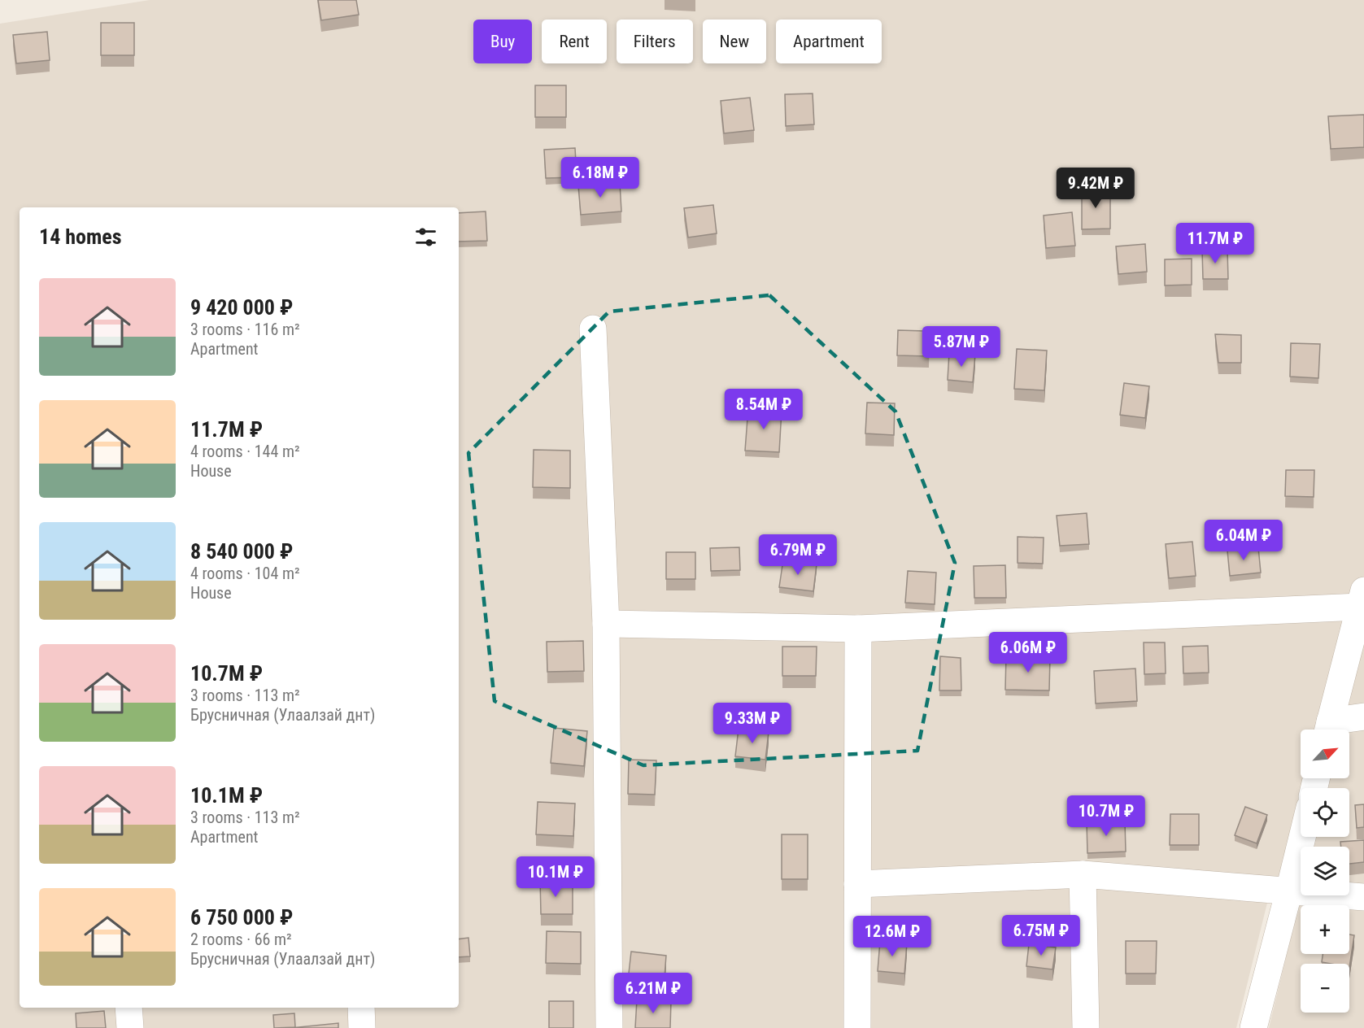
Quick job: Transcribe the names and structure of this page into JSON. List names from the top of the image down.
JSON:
{
  "north": "top right",
  "page": {
    "chip": [
      "Buy",
      "Rent",
      "Filters",
      "New",
      "Apartment"
    ],
    "price": [
      "6.18M ₽",
      "9.42M ₽",
      "11.7M ₽",
      "5.87M ₽",
      "8.54M ₽",
      "6.04M ₽",
      "6.79M ₽",
      "6.06M ₽",
      "9.33M ₽",
      "10.7M ₽",
      "10.1M ₽",
      "6.75M ₽",
      "12.6M ₽",
      "6.21M ₽"
    ],
    "heading": "14 homes",
    "list": [
      {
        "name": "9 420 000 ₽",
        "note": "3 rooms · 116 m² · Apartment"
      },
      {
        "name": "11.7M ₽",
        "note": "4 rooms · 144 m² · House"
      },
      {
        "name": "8 540 000 ₽",
        "note": "4 rooms · 104 m² · House"
      },
      {
        "name": "10.7M ₽",
        "note": "3 rooms · 113 m² · Брусничная (Улаалзай днт)"
      },
      {
        "name": "10.1M ₽",
        "note": "3 rooms · 113 m² · Apartment"
      },
      {
        "name": "6 750 000 ₽",
        "note": "2 rooms · 66 m² · Брусничная (Улаалзай днт)"
      }
    ],
    "map_buttons": ["+", "−"]
  }
}
